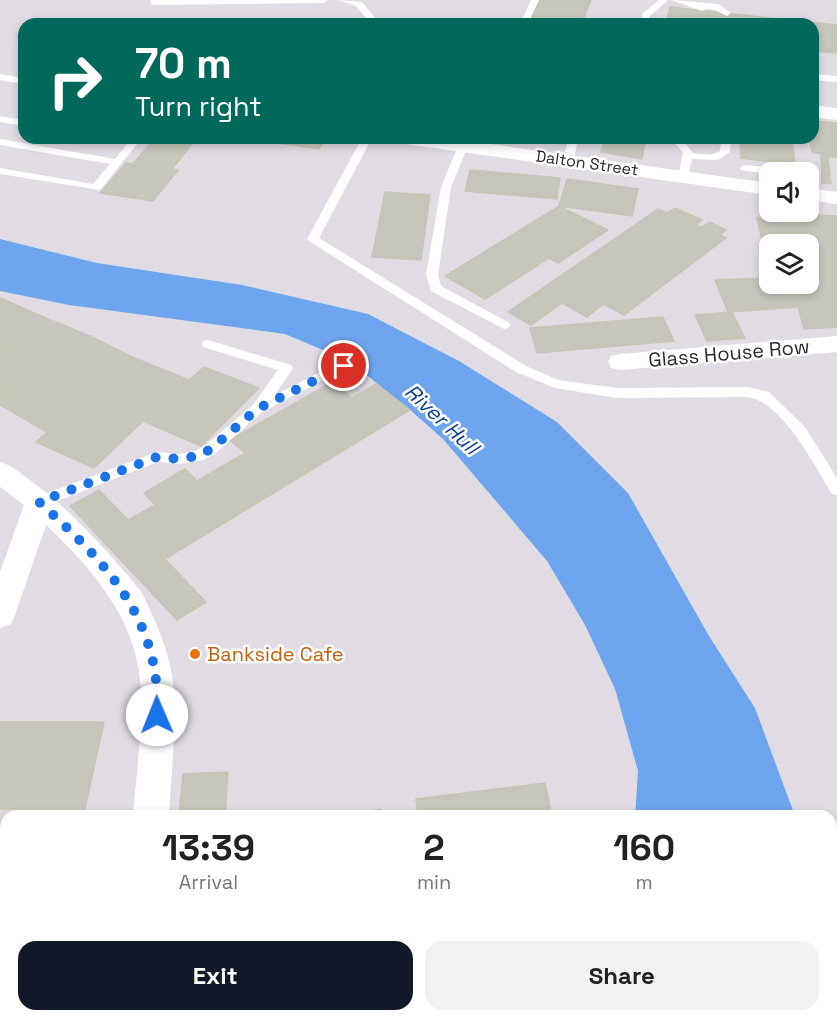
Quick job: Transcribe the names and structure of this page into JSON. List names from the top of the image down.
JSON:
{
  "streets": {
    "street": ["Dalton Street", "Glass House Row"]
  },
  "water": ["River Hull"],
  "places": ["Bankside Cafe"],
  "page": {
    "turn": ["70 m", "Turn right"],
    "eta": [
      "13:39",
      "Arrival",
      "2",
      "min",
      "160",
      "m"
    ],
    "buttons": ["Exit", "Share"]
  }
}
